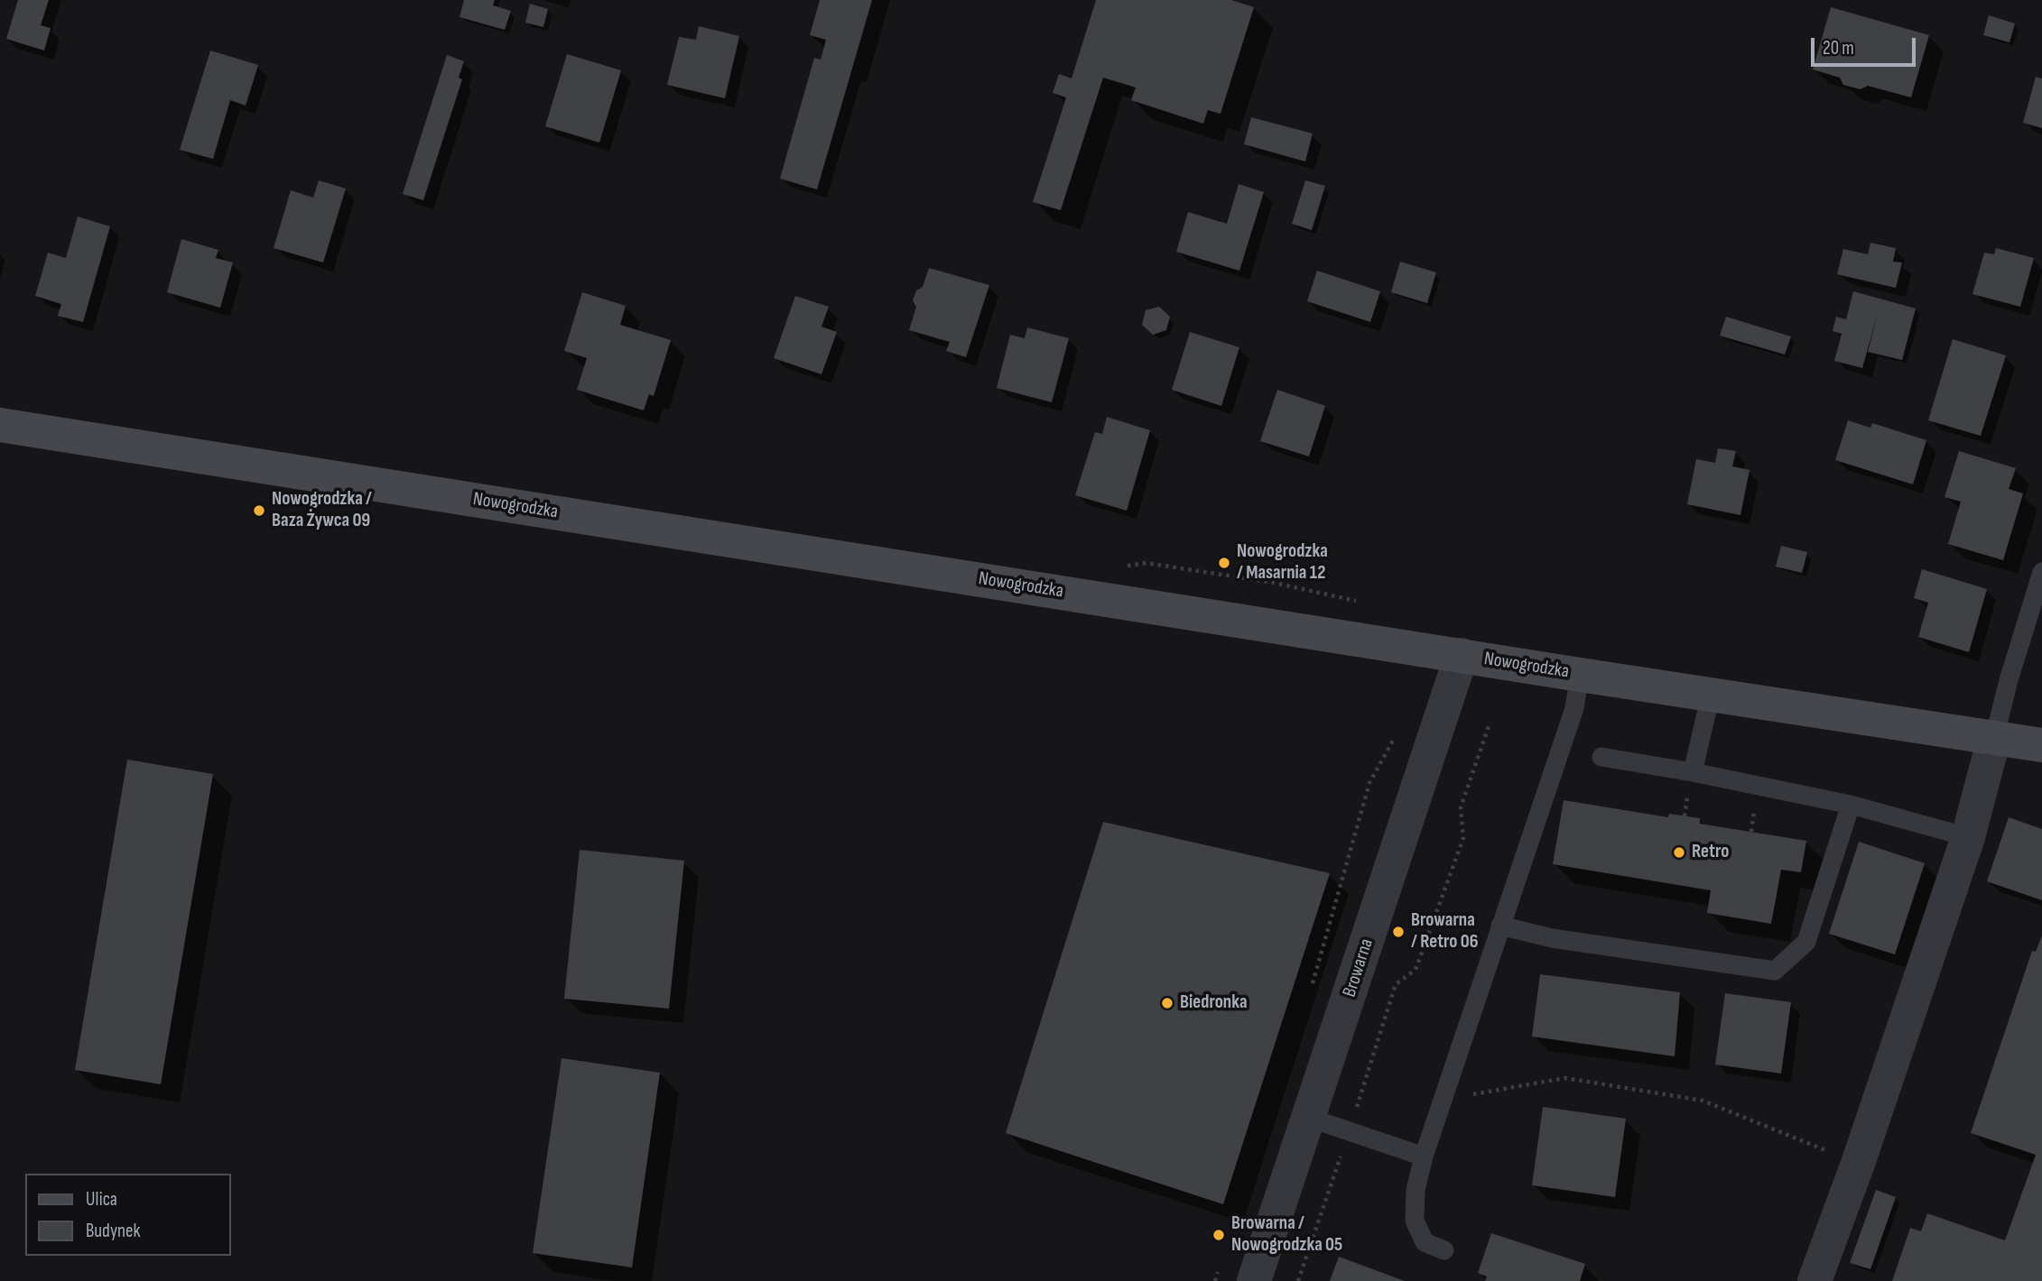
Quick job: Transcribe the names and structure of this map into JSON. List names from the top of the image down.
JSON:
{
  "streets": {
    "main road": ["Nowogrodzka"],
    "street": ["Browarna"]
  },
  "crossings": [
    ["Nowogrodzka", "Browarna"]
  ],
  "places": [
    "Nowogrodzka / Baza Żywca 09",
    "Nowogrodzka / Masarnia 12",
    "Retro",
    "Browarna / Retro 06",
    "Biedronka",
    "Browarna / Nowogrodzka 05"
  ],
  "legend": ["Ulica", "Budynek"],
  "scale_bar": "20 m"
}
